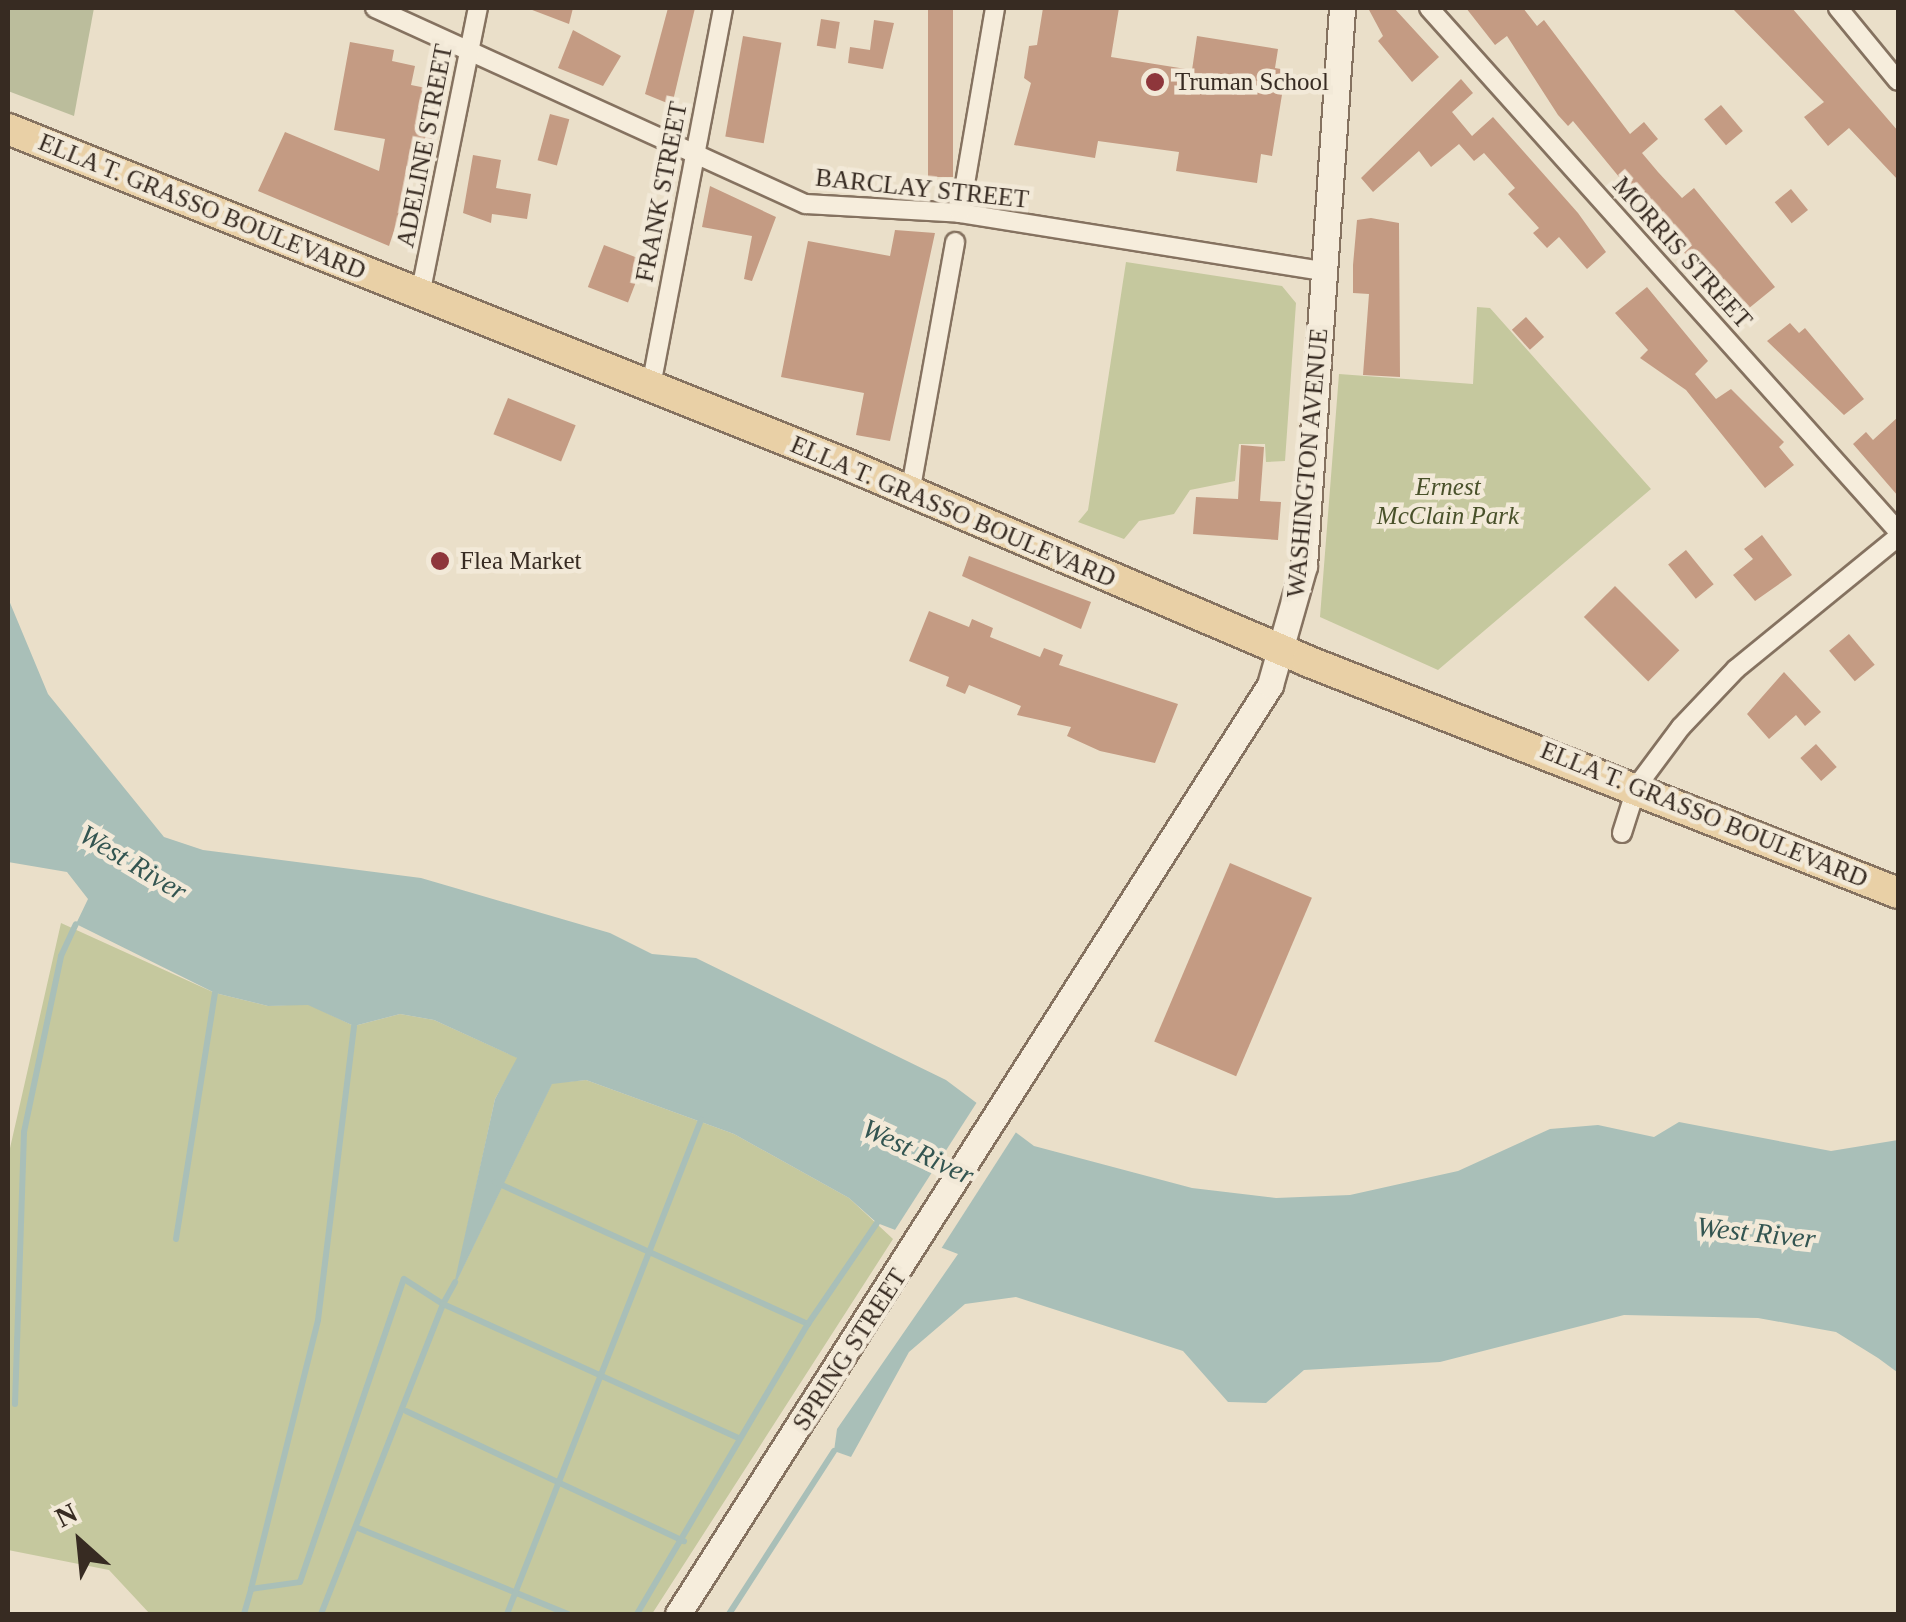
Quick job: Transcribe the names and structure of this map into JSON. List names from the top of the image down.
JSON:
{
  "streets": {
    "main road": ["ELLA T. GRASSO BOULEVARD", "WASHINGTON AVENUE", "SPRING STREET"],
    "street": [
      "ADELINE STREET",
      "BARCLAY STREET",
      "FRANK STREET",
      "MORRIS STREET"
    ]
  },
  "crossings": [
    ["ADELINE STREET", "BARCLAY STREET"],
    ["ADELINE STREET", "ELLA T. GRASSO BOULEVARD"],
    ["BARCLAY STREET", "FRANK STREET"],
    ["BARCLAY STREET", "WASHINGTON AVENUE"],
    ["FRANK STREET", "ELLA T. GRASSO BOULEVARD"],
    ["ELLA T. GRASSO BOULEVARD", "WASHINGTON AVENUE"],
    ["WASHINGTON AVENUE", "SPRING STREET"]
  ],
  "water": ["West River"],
  "parks": ["Ernest McClain Park"],
  "places": ["Truman School", "Flea Market"],
  "north": "top left"
}
